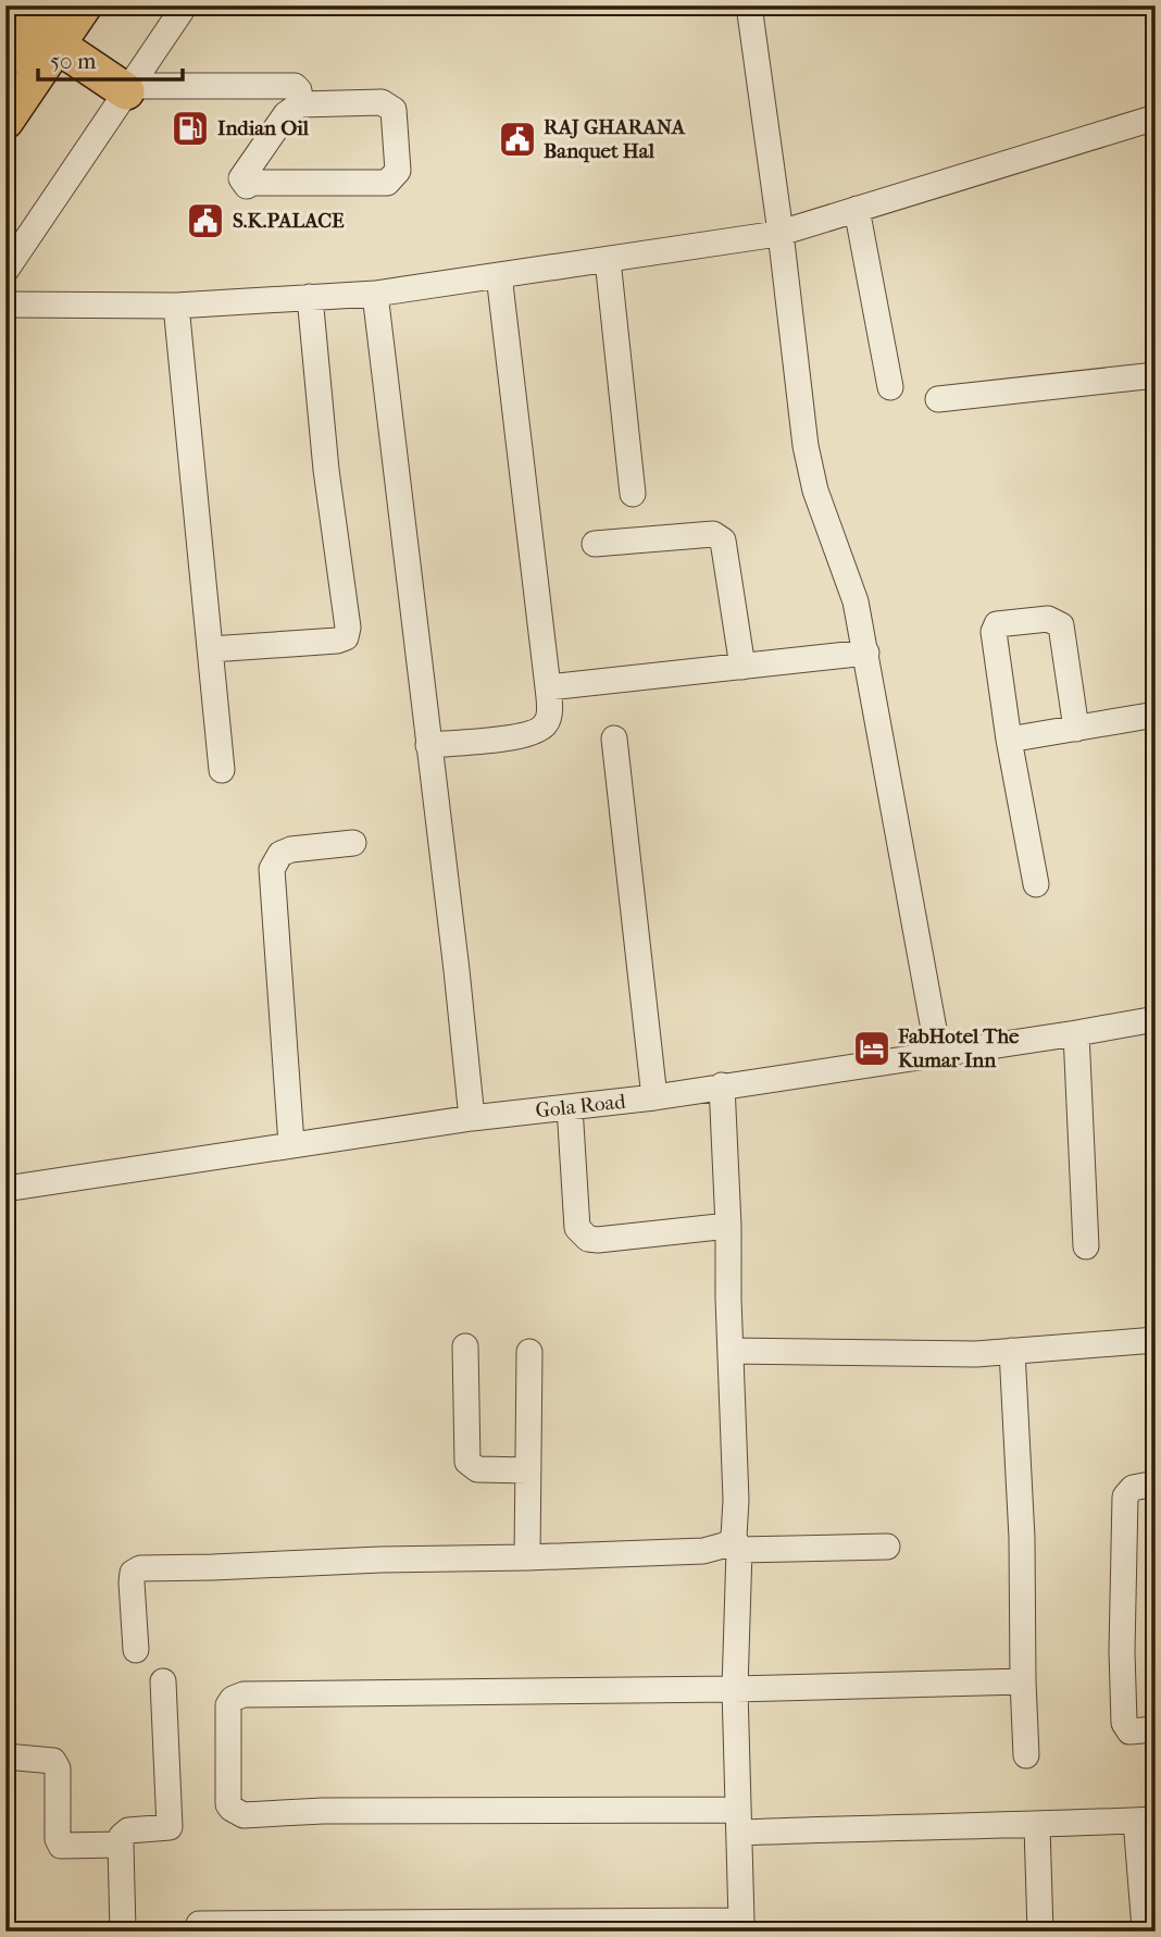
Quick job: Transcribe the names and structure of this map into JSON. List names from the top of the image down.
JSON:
{
  "streets": {
    "street": ["Gola Road"]
  },
  "places": {
    "fuel station": ["Indian Oil"],
    "public building": ["RAJ GHARANA Banquet Hal", "S.K.PALACE"],
    "hotel": ["FabHotel The Kumar Inn"]
  },
  "scale_bar": "50 m"
}
